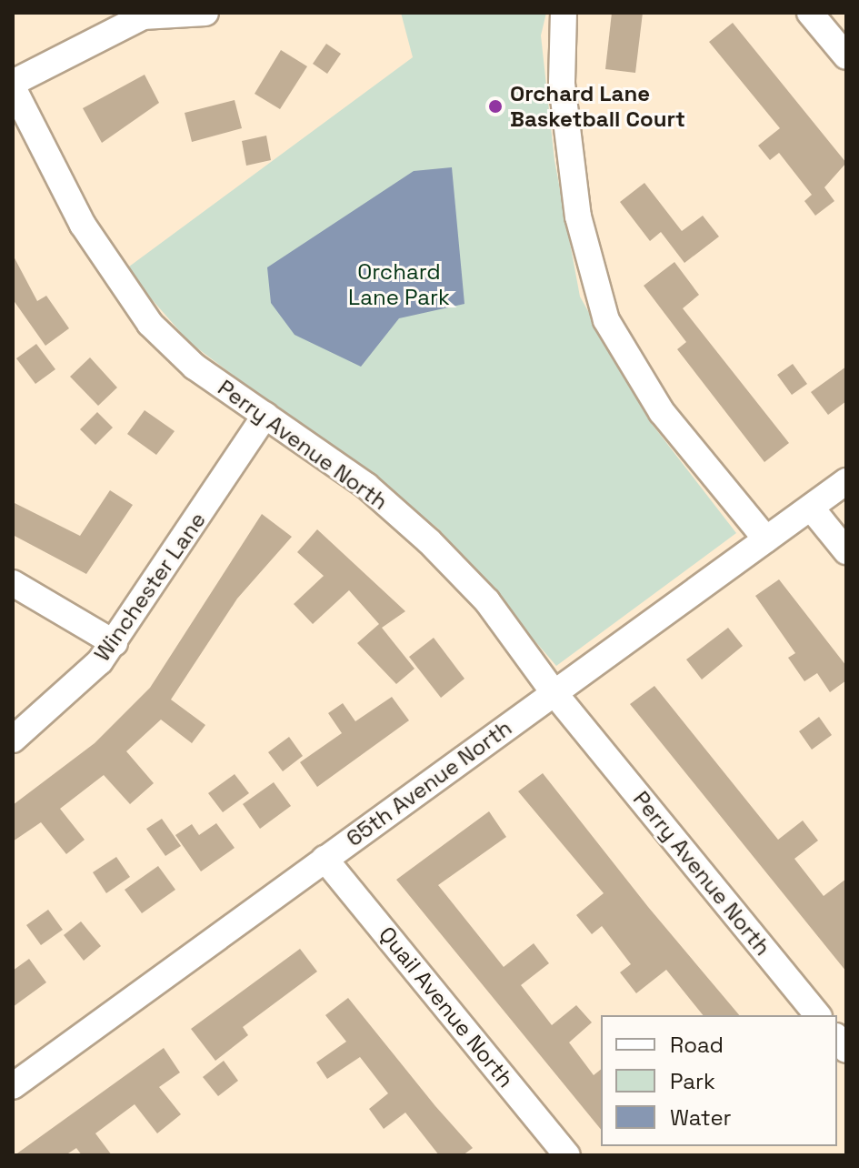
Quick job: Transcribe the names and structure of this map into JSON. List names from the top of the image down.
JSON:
{
  "streets": {
    "street": [
      "Perry Avenue North",
      "Winchester Lane",
      "65th Avenue North",
      "Quail Avenue North"
    ]
  },
  "crossings": [
    ["Perry Avenue North", "Winchester Lane"],
    ["Perry Avenue North", "65th Avenue North"],
    ["65th Avenue North", "Quail Avenue North"]
  ],
  "parks": ["Orchard Lane Park"],
  "places": ["Orchard Lane Basketball Court"],
  "legend": ["Road", "Park", "Water"]
}
